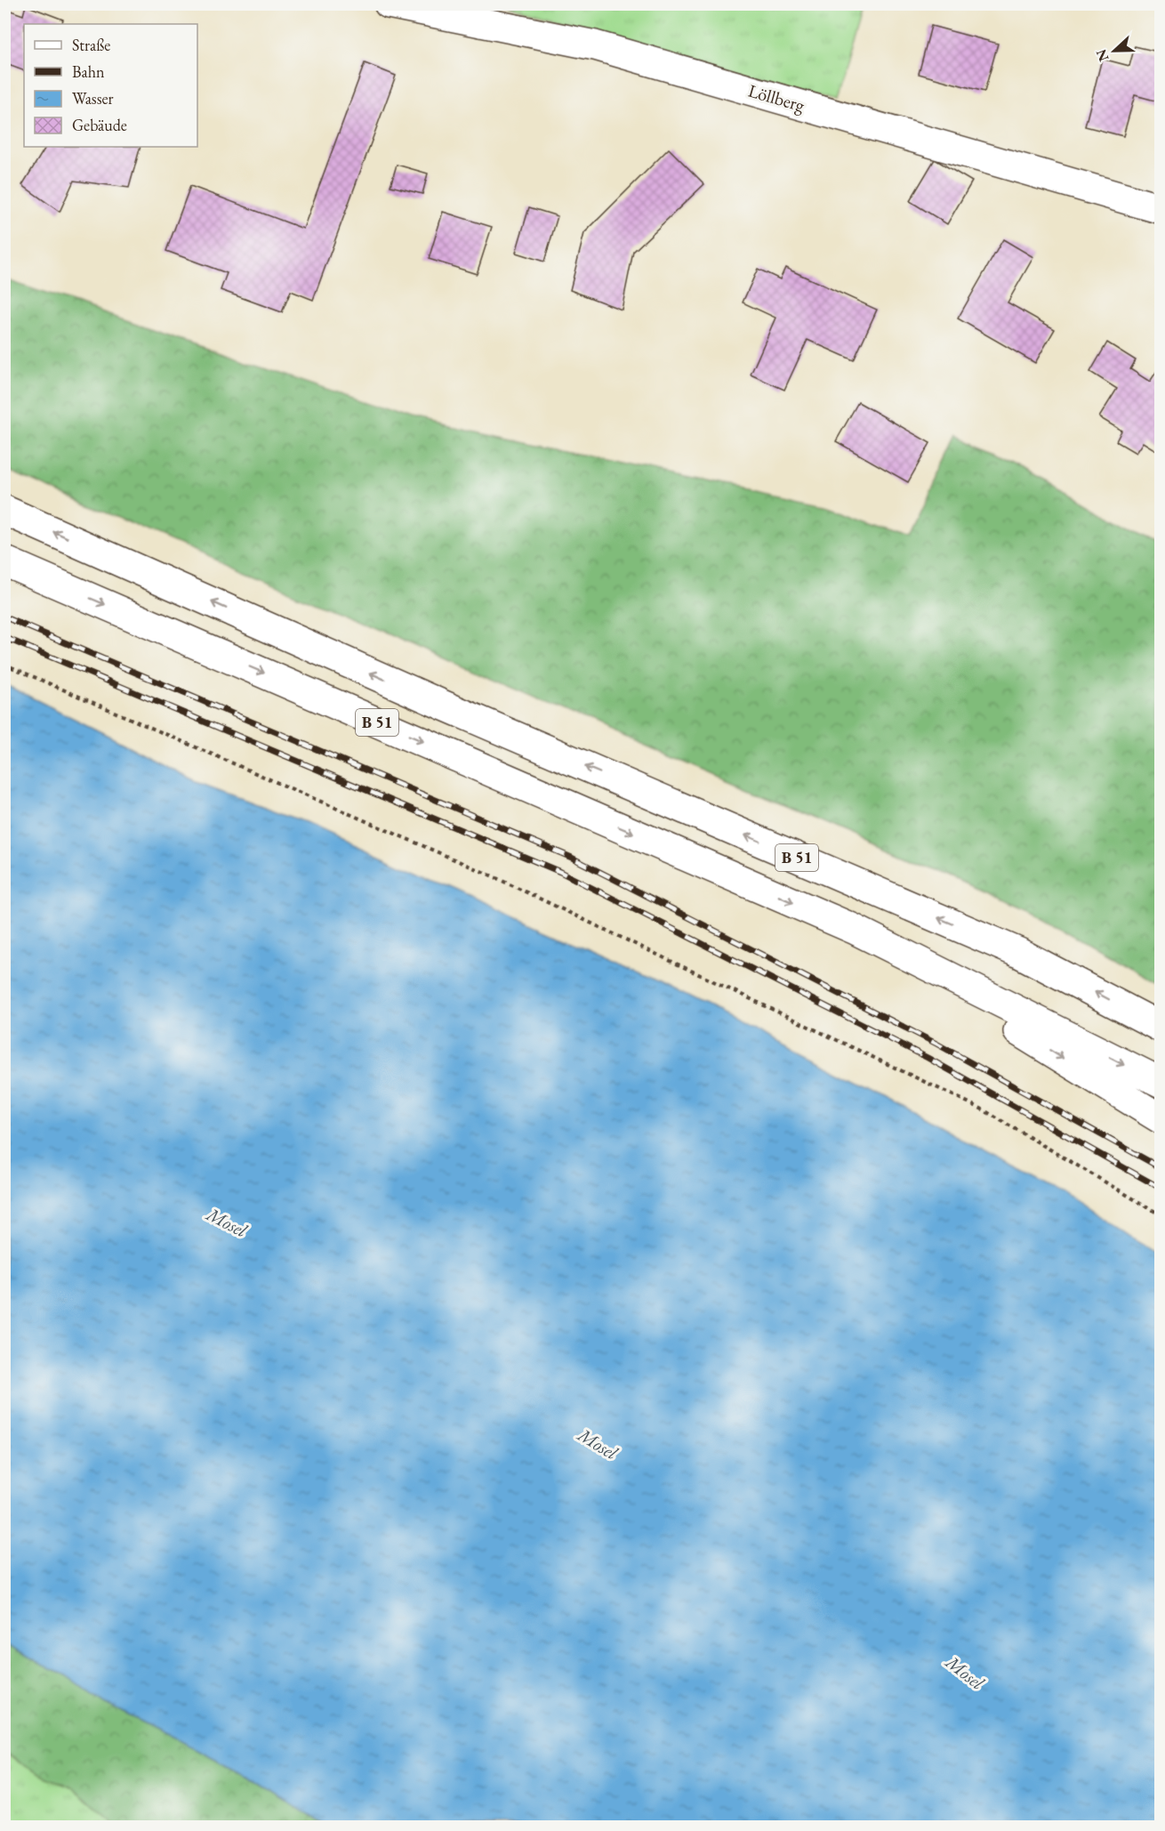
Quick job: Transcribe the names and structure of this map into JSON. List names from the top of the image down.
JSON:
{
  "streets": {
    "main road": ["Löllberg", "B 51"]
  },
  "water": ["Mosel"],
  "legend": [
    "Straße",
    "Bahn",
    "Wasser",
    "Gebäude"
  ],
  "north": "left"
}
